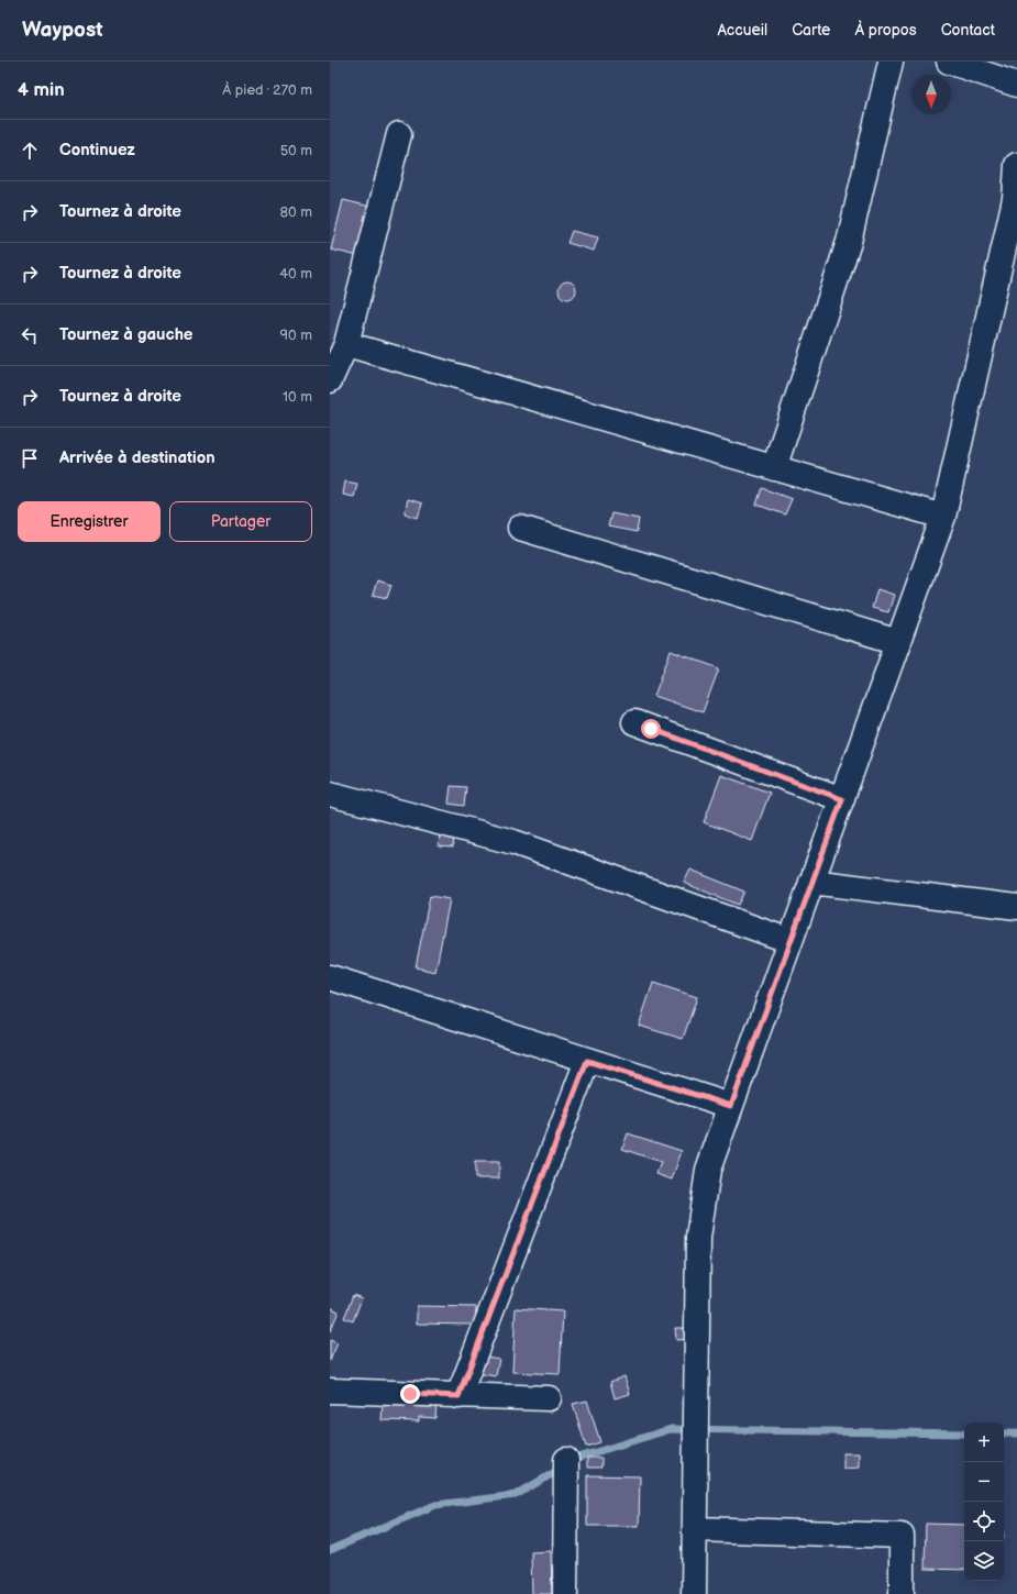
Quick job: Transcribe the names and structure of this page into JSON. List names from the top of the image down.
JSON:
{
  "north": "bottom",
  "page": {
    "header": "Waypost",
    "nav": [
      "Accueil",
      "Carte",
      "À propos",
      "Contact"
    ],
    "heading": ["4 min", "À pied · 270 m"],
    "list": [
      ["Continuez", "50 m"],
      ["Tournez à droite", "80 m"],
      ["Tournez à droite", "40 m"],
      ["Tournez à gauche", "90 m"],
      ["Tournez à droite", "10 m"],
      "Arrivée à destination"
    ],
    "buttons": ["Enregistrer", "Partager"],
    "map_buttons": ["+", "−"]
  }
}
